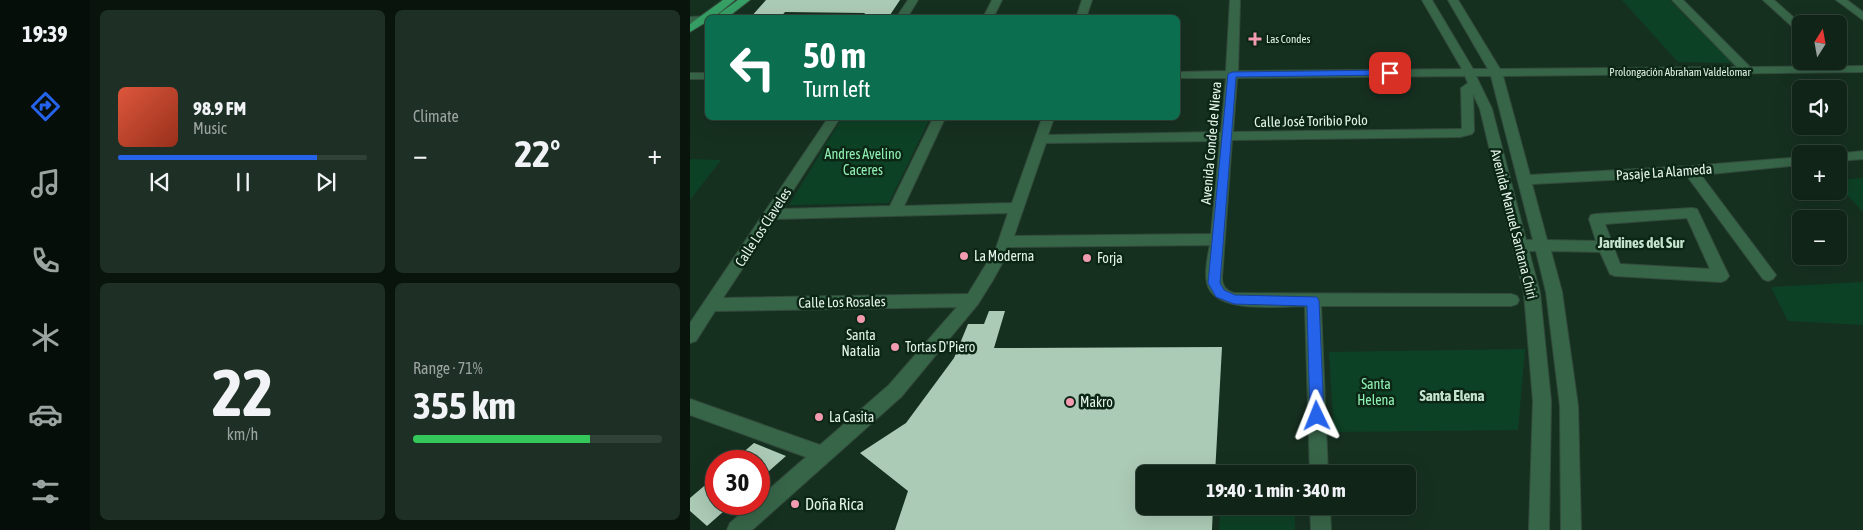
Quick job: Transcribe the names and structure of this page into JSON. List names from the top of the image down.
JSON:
{
  "streets": {
    "street": [
      "Prolongación Abraham Valdelomar",
      "Calle José Toribio Polo",
      "Avenida Conde de Nieva",
      "Pasaje La Alameda",
      "Avenida Manuel Santana Chiri",
      "Calle Los Claveles",
      "Calle Los Rosales"
    ]
  },
  "crossings": [
    ["Prolongación Abraham Valdelomar", "Calle José Toribio Polo"],
    ["Prolongación Abraham Valdelomar", "Avenida Conde de Nieva"],
    ["Prolongación Abraham Valdelomar", "Avenida Manuel Santana Chiri"],
    ["Calle José Toribio Polo", "Avenida Conde de Nieva"],
    ["Calle José Toribio Polo", "Avenida Manuel Santana Chiri"],
    ["Pasaje La Alameda", "Avenida Manuel Santana Chiri"],
    ["Calle Los Claveles", "Calle Los Rosales"]
  ],
  "districts": ["Jardines del Sur", "Santa Elena"],
  "parks": ["Andres Avelino Caceres", "Santa Helena"],
  "places": {
    "health": ["Las Condes"],
    "other": [
      "La Moderna",
      "Forja",
      "Santa Natalia",
      "Tortas D'Piero",
      "Makro",
      "La Casita",
      "Doña Rica"
    ]
  },
  "north": "top",
  "page": {
    "tabs": "19:39",
    "tile": [
      "Climate",
      ["22", "km/h"],
      ["Range · 71%", "355 km"]
    ],
    "map_buttons": ["+", "−"],
    "turn": ["50 m", "Turn left"],
    "song": ["98.9 FM", "Music"],
    "heat": ["−", "22°", "+"],
    "limit": "30",
    "trip": "19:40 · 1 min · 340 m"
  }
}
